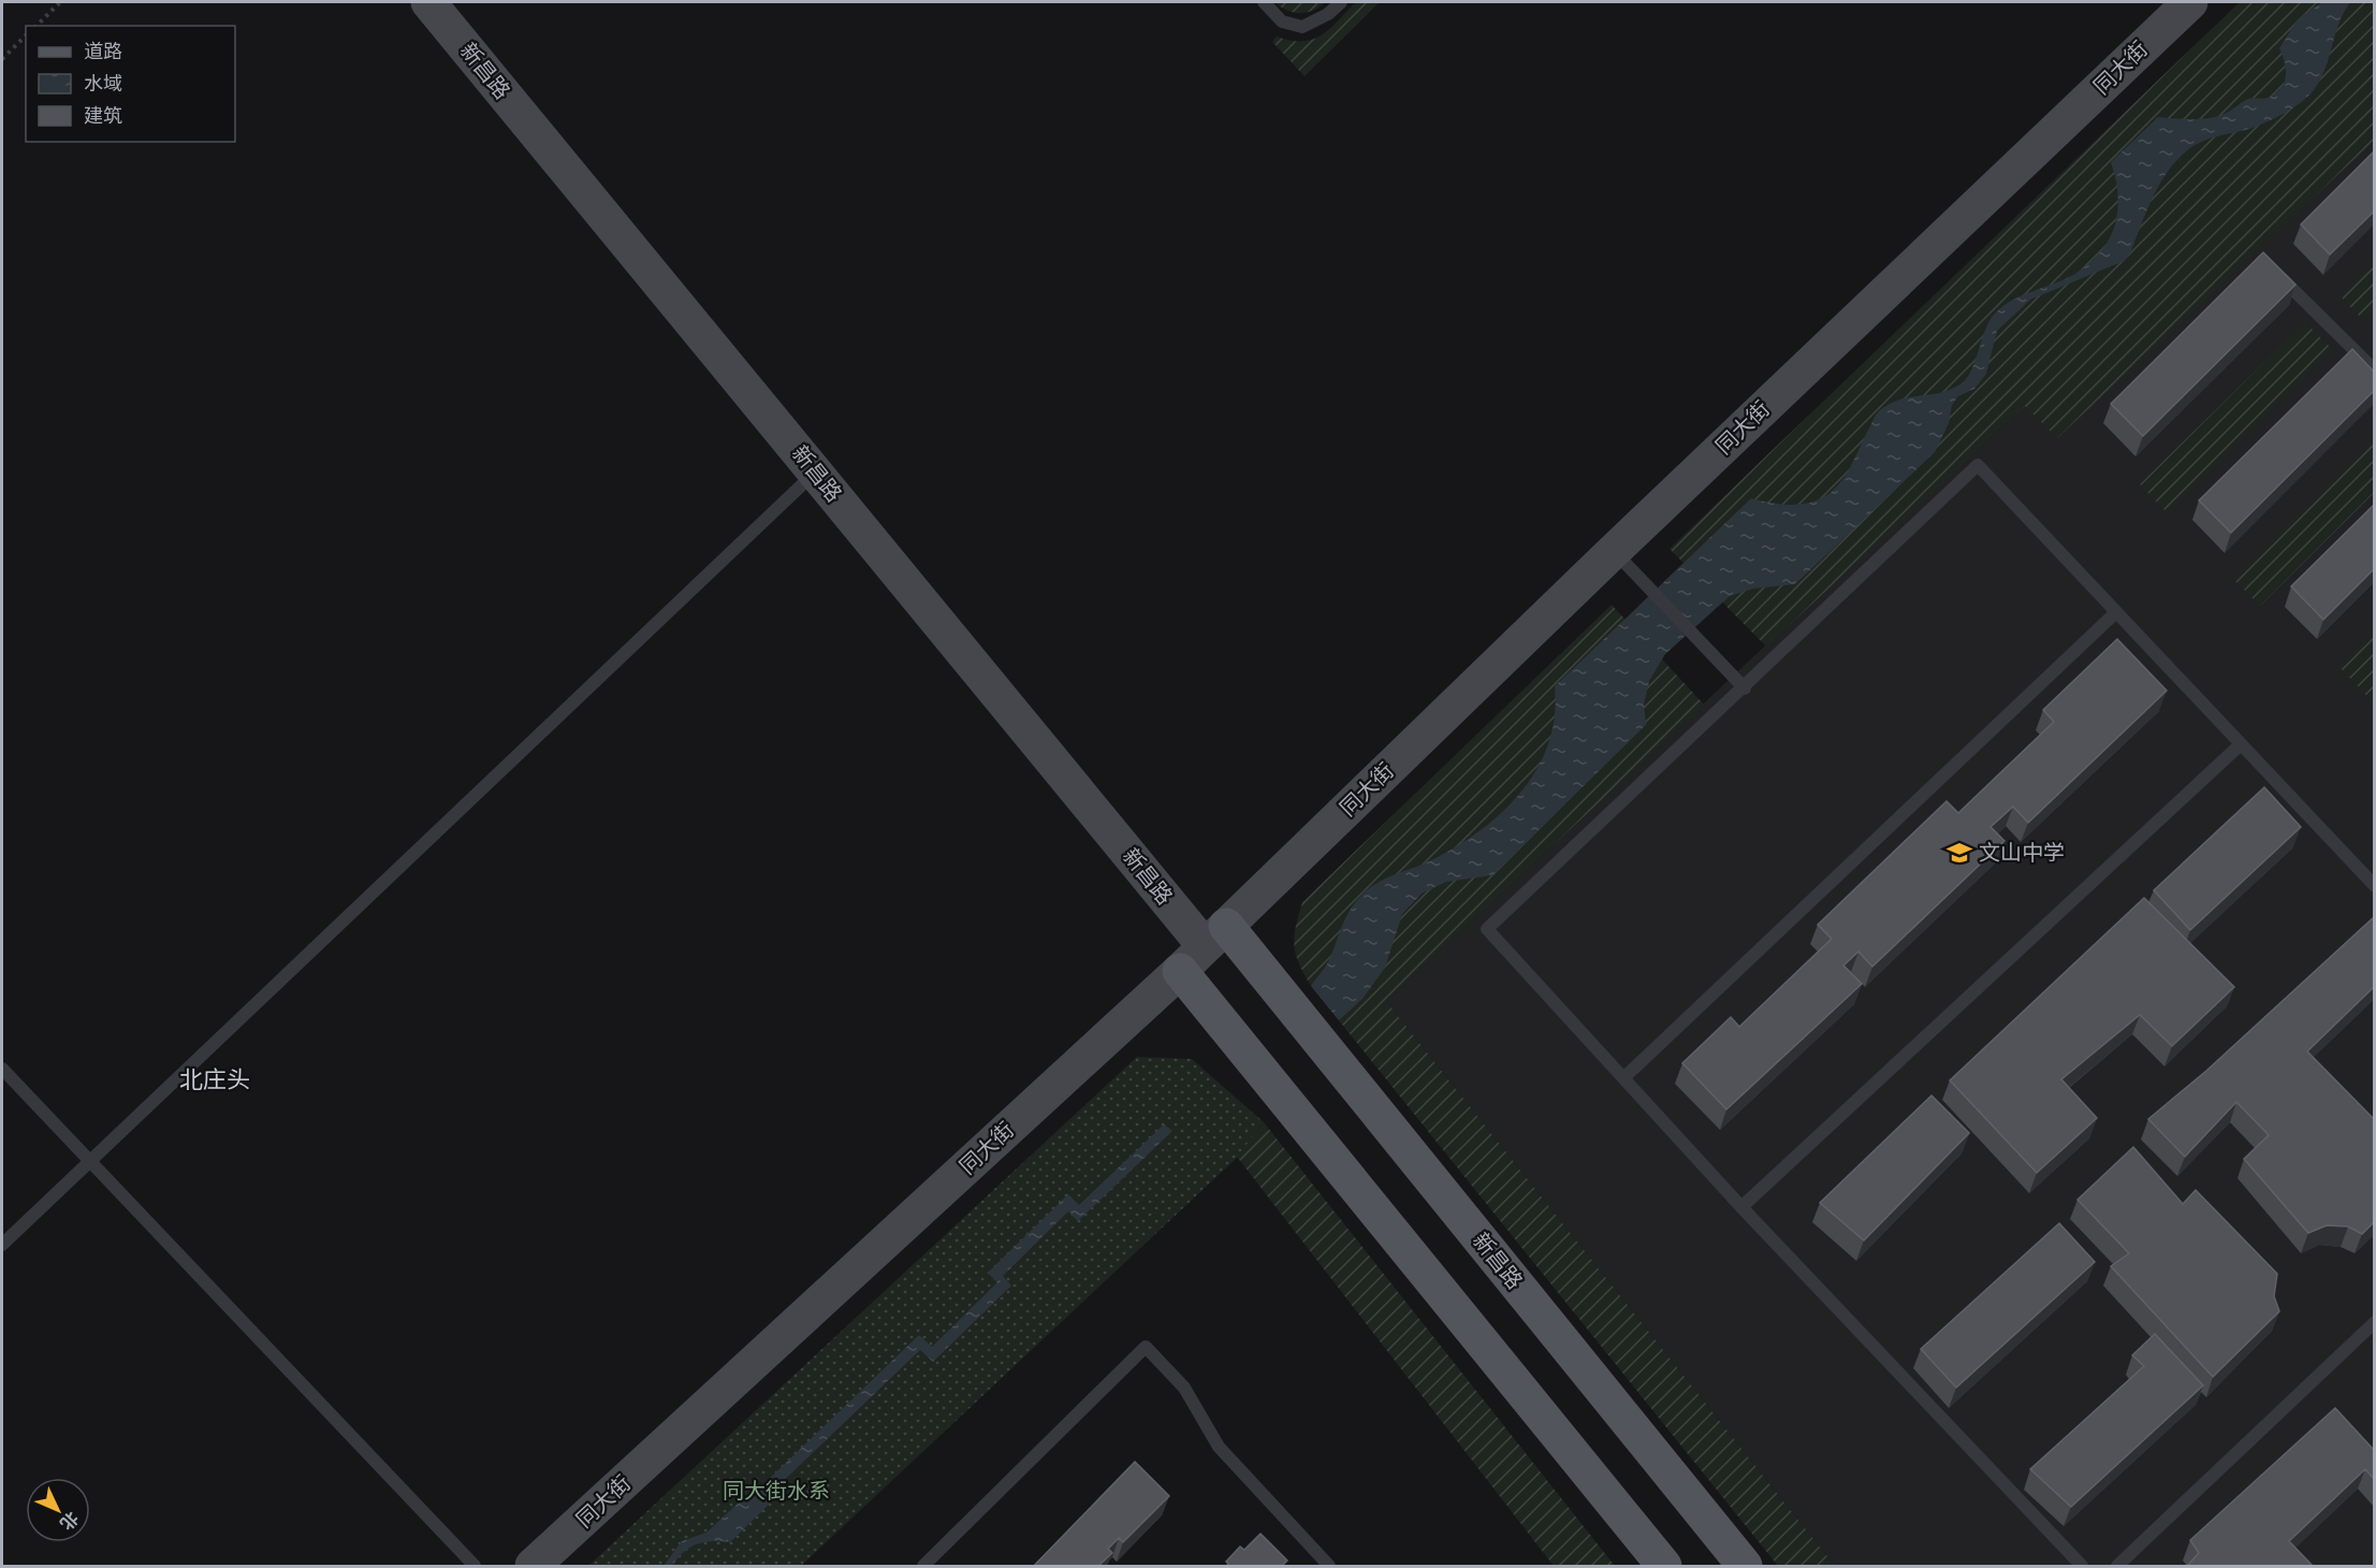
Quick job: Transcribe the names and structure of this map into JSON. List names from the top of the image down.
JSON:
{
  "streets": {
    "main road": ["新昌路"],
    "street": ["同大街"]
  },
  "crossings": [
    ["同大街", "新昌路"]
  ],
  "districts": ["北庄头"],
  "parks": ["同大街水系"],
  "places": {
    "school or university": ["文山中学"]
  },
  "legend": ["道路", "水域", "建筑"],
  "north": "bottom right"
}
